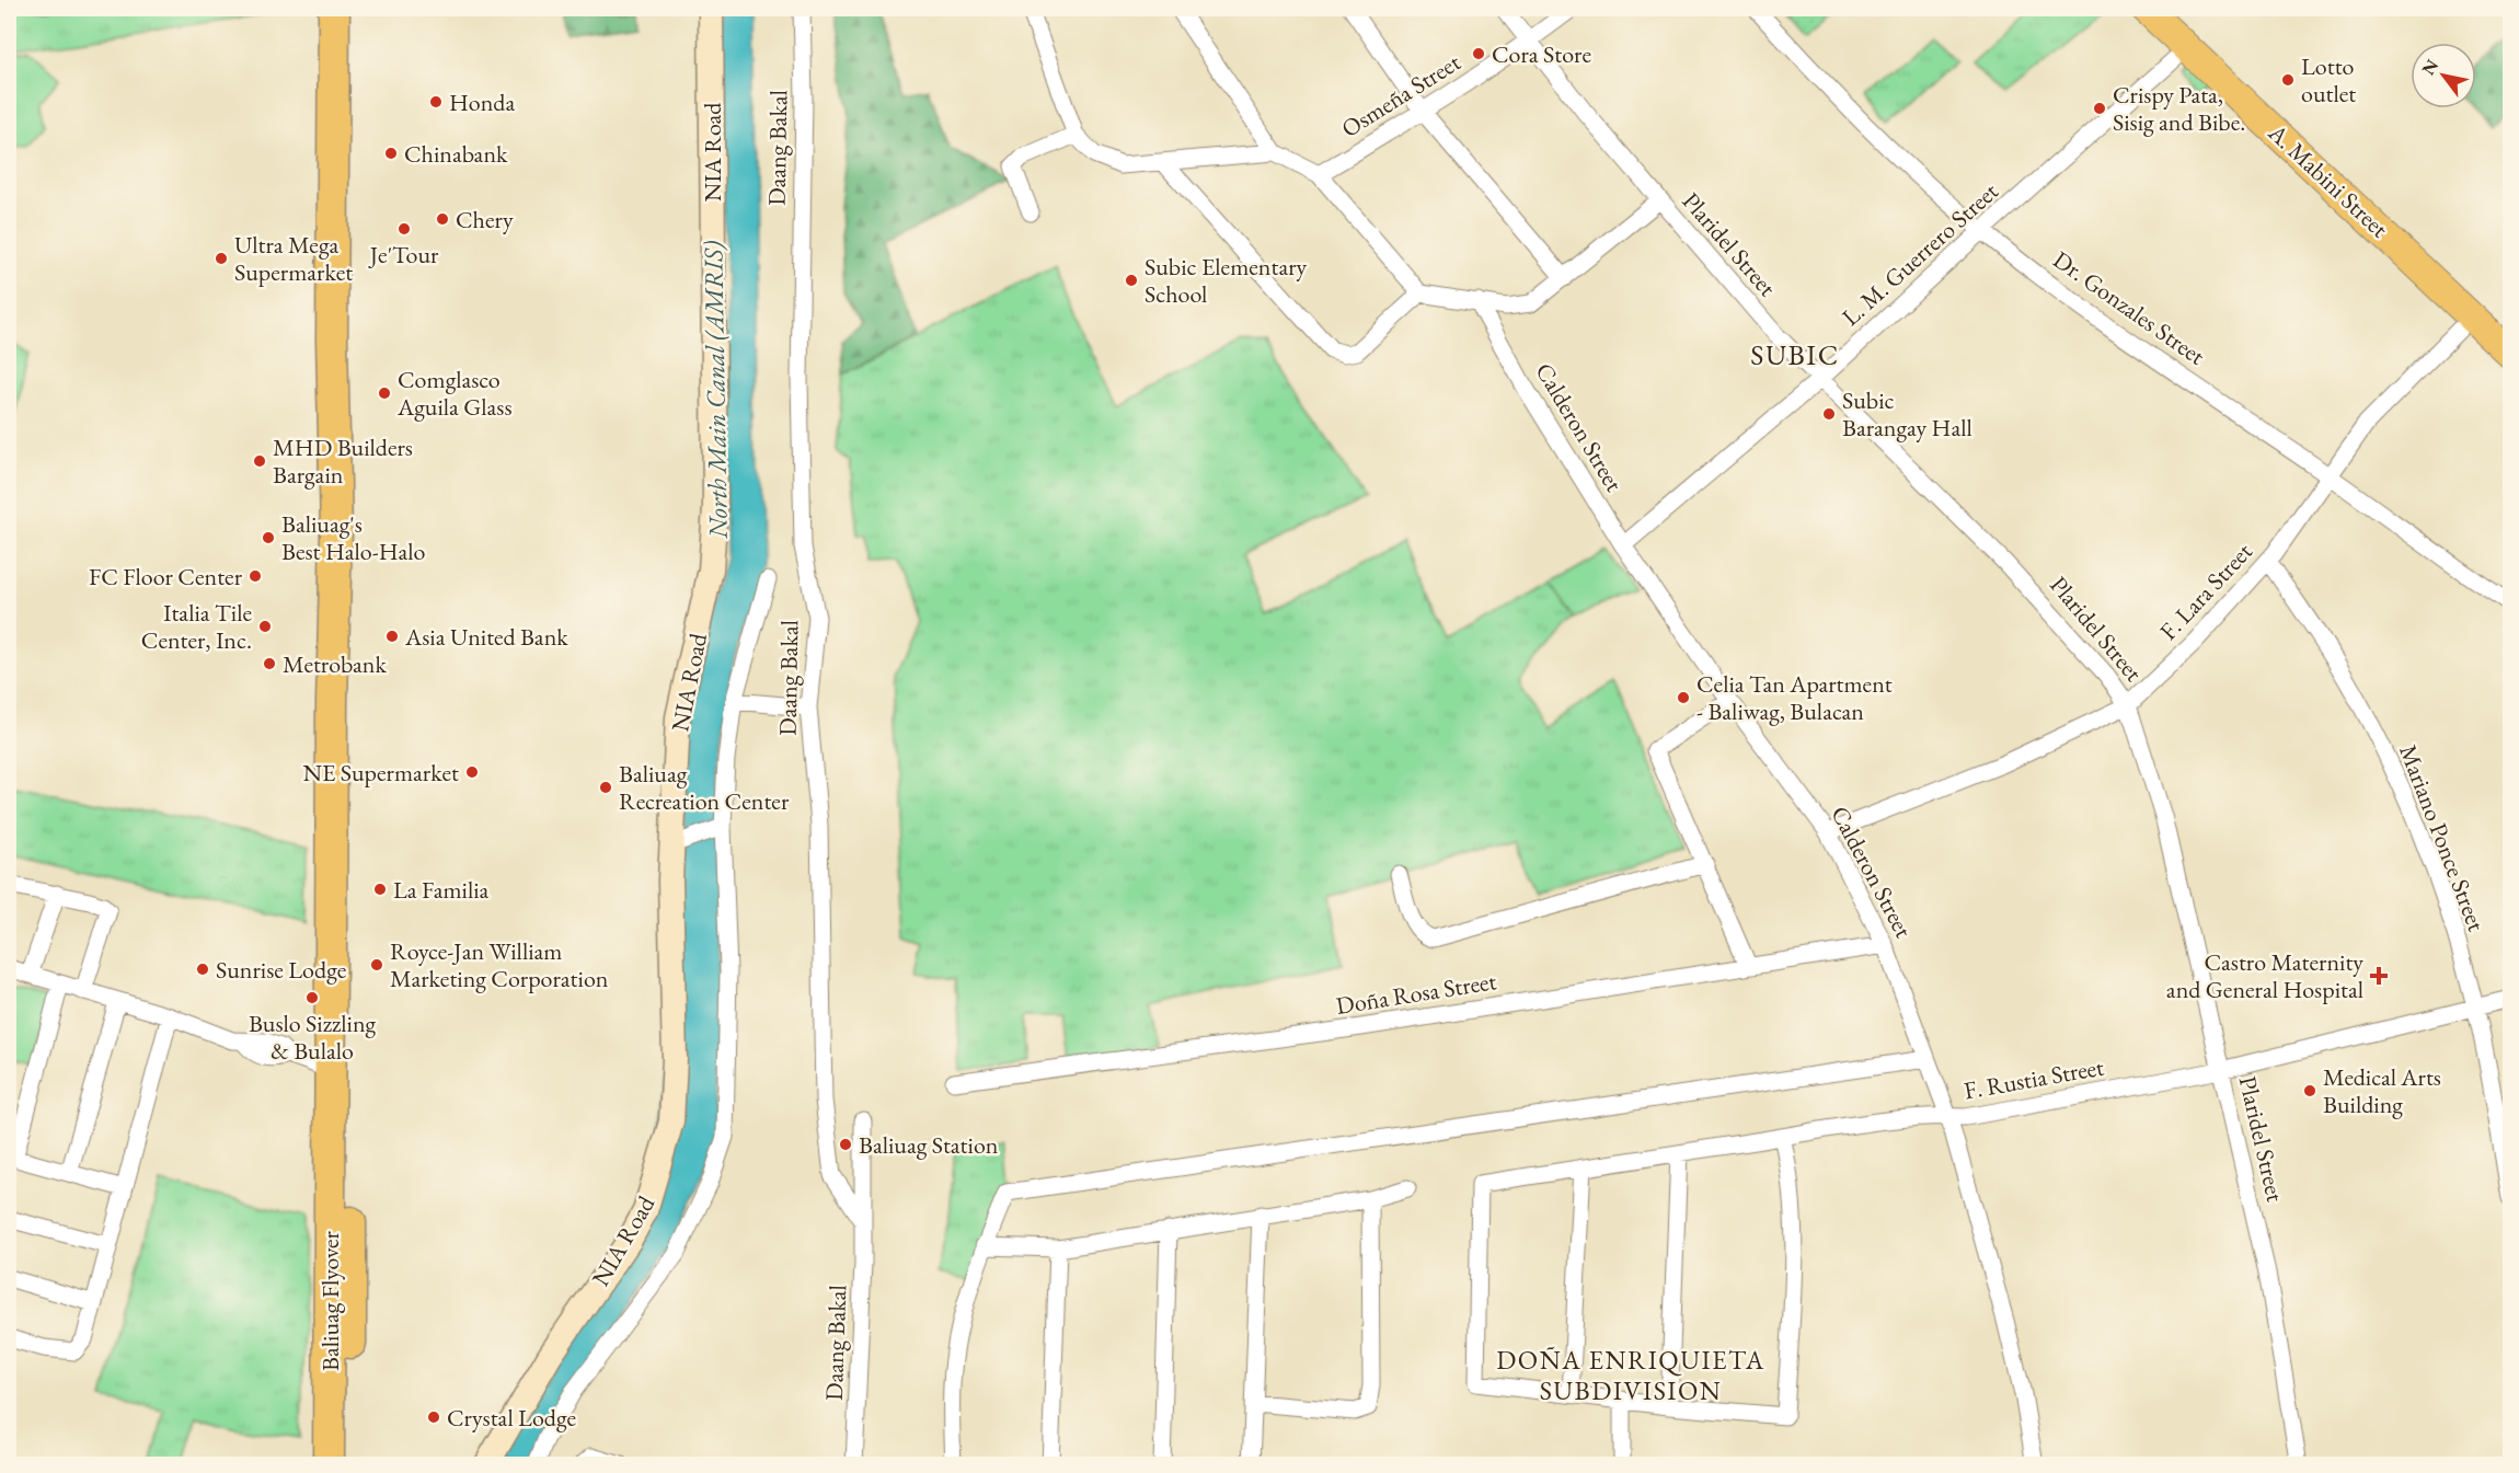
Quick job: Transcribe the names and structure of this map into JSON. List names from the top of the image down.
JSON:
{
  "streets": {
    "highway": ["Baliuag Flyover"],
    "main road": ["A. Mabini Street"],
    "street": [
      "Osmeña Street",
      "Daang Bakal",
      "NIA Road",
      "Plaridel Street",
      "L. M. Guerrero Street",
      "Dr. Gonzales Street",
      "Calderon Street",
      "F. Lara Street",
      "Mariano Ponce Street",
      "Doña Rosa Street",
      "F. Rustia Street"
    ]
  },
  "crossings": [
    ["Osmeña Street", "Plaridel Street"],
    ["A. Mabini Street", "L. M. Guerrero Street"],
    ["A. Mabini Street", "F. Lara Street"],
    ["Plaridel Street", "L. M. Guerrero Street"],
    ["Plaridel Street", "F. Lara Street"],
    ["Plaridel Street", "F. Rustia Street"],
    ["L. M. Guerrero Street", "Dr. Gonzales Street"],
    ["L. M. Guerrero Street", "Calderon Street"],
    ["Dr. Gonzales Street", "F. Lara Street"],
    ["Calderon Street", "F. Lara Street"],
    ["Calderon Street", "Doña Rosa Street"],
    ["Calderon Street", "F. Rustia Street"],
    ["F. Lara Street", "Mariano Ponce Street"],
    ["Mariano Ponce Street", "F. Rustia Street"]
  ],
  "districts": ["SUBIC", "DOÑA ENRIQUIETA SUBDIVISION"],
  "water": ["North Main Canal (AMRIS)"],
  "places": {
    "other": [
      "Cora Store",
      "Lotto outlet",
      "Honda",
      "Crispy Pata, Sisig and Bibe.",
      "Chinabank",
      "Chery",
      "Je'Tour",
      "Ultra Mega Supermarket",
      "Subic Elementary School",
      "Comglasco Aguila Glass",
      "Subic Barangay Hall",
      "MHD Builders Bargain",
      "Baliuag's Best Halo-Halo",
      "FC Floor Center",
      "Italia Tile Center, Inc.",
      "Asia United Bank",
      "Metrobank",
      "Celia Tan Apartment - Baliwag, Bulacan",
      "NE Supermarket",
      "Baliuag Recreation Center",
      "La Familia",
      "Royce-Jan William Marketing Corporation",
      "Sunrise Lodge",
      "Buslo Sizzling & Bulalo",
      "Medical Arts Building",
      "Baliuag Station",
      "Crystal Lodge"
    ],
    "health": ["Castro Maternity and General Hospital"]
  },
  "north": "top left"
}
